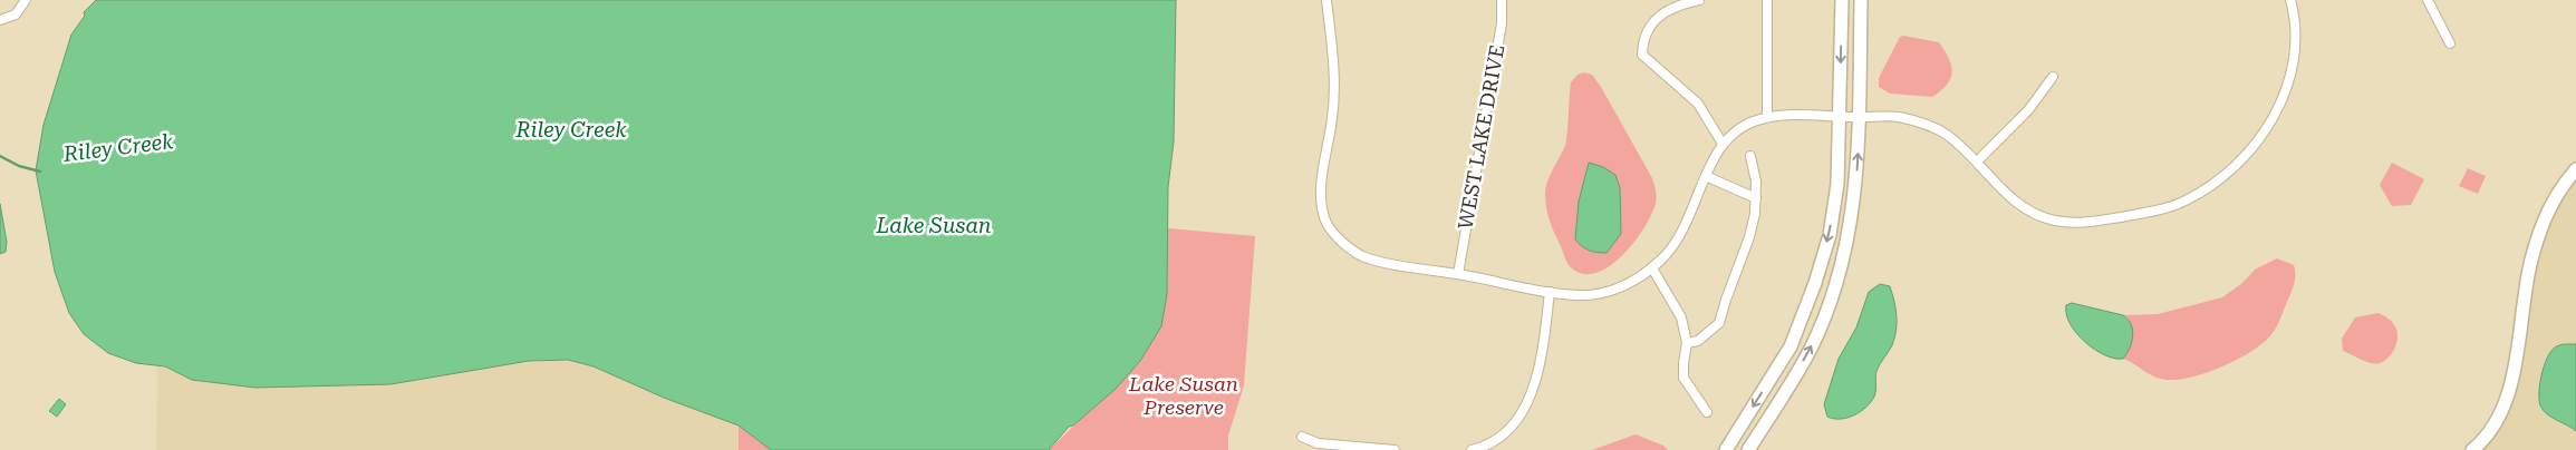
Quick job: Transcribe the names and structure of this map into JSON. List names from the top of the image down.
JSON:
{
  "streets": {
    "street": ["WEST LAKE DRIVE"]
  },
  "water": ["Riley Creek", "Lake Susan"],
  "parks": ["Lake Susan Preserve"]
}
